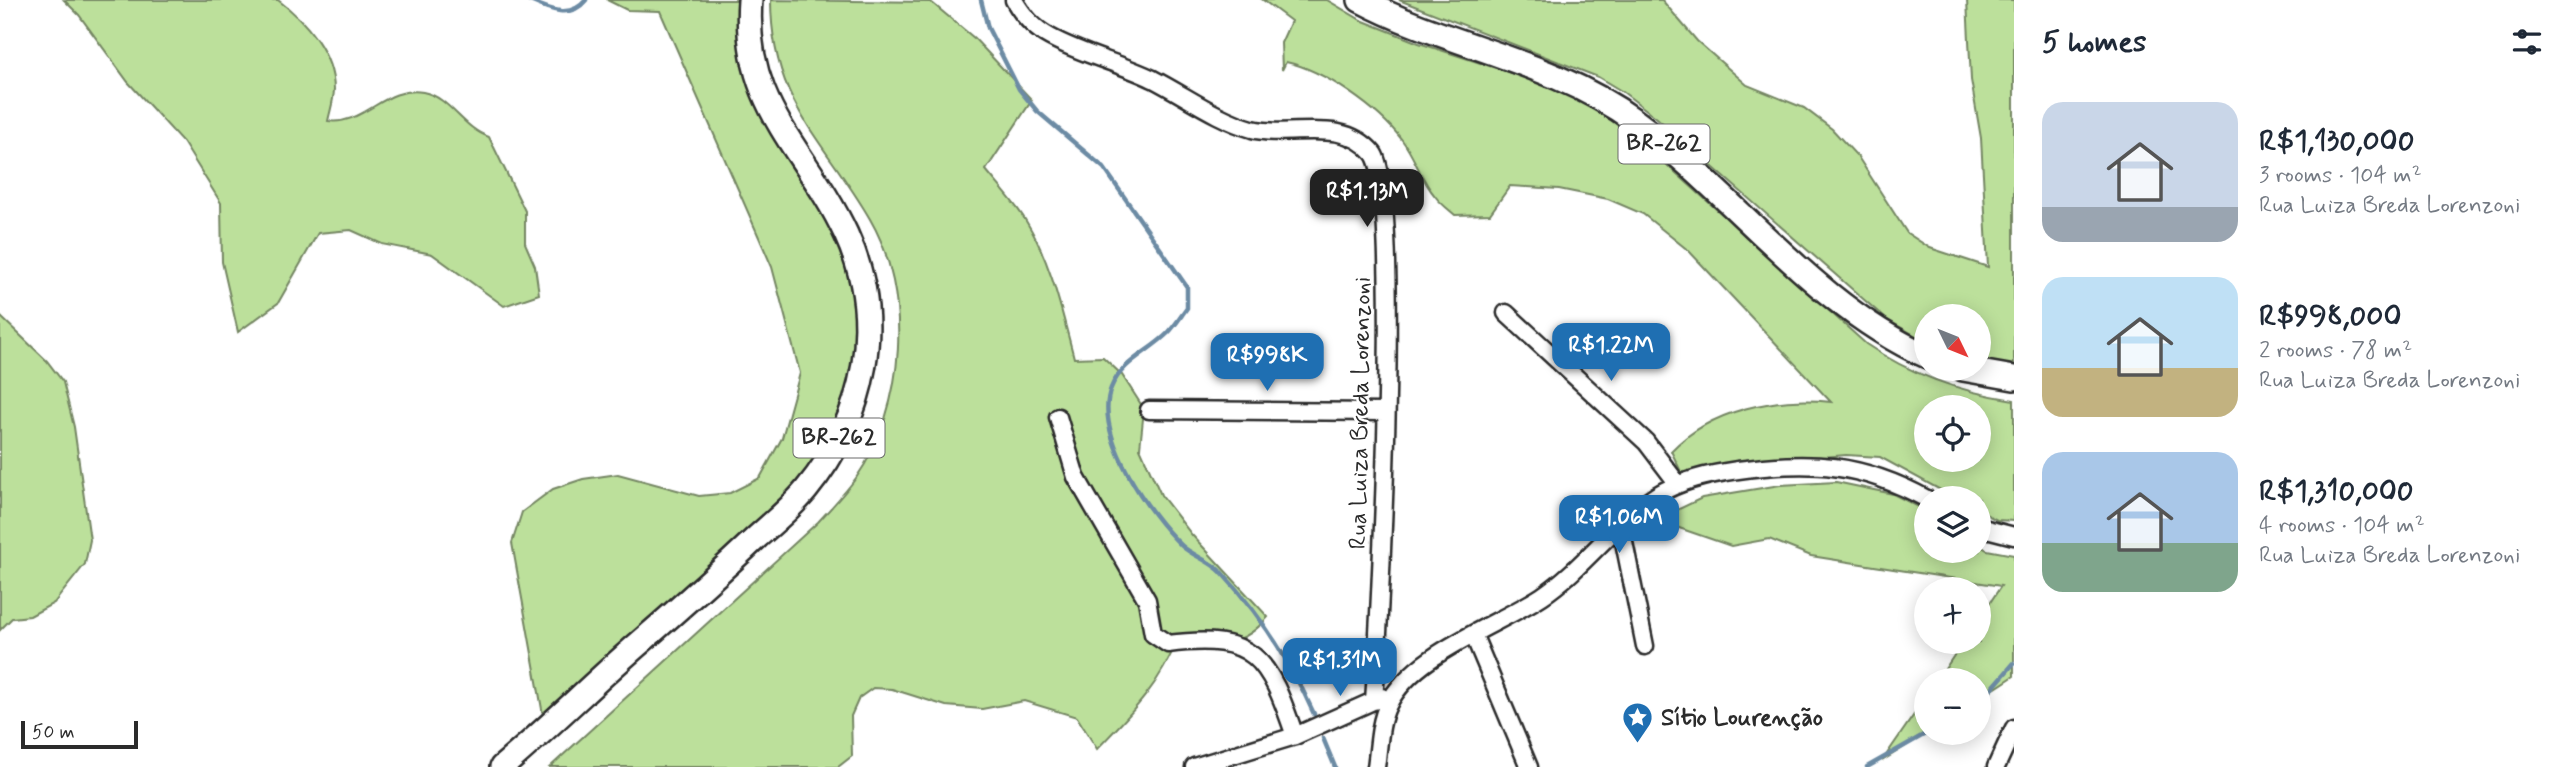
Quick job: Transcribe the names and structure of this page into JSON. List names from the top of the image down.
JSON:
{
  "streets": {
    "highway": ["BR-262"],
    "street": ["Rua Luiza Breda Lorenzoni"]
  },
  "places": {
    "place": ["Sítio Lourenção"]
  },
  "scale_bar": "50 m",
  "north": "bottom right",
  "page": {
    "heading": "5 homes",
    "list": [
      {
        "name": "R$1,130,000",
        "note": "3 rooms · 104 m² · Rua Luiza Breda Lorenzoni"
      },
      {
        "name": "R$998,000",
        "note": "2 rooms · 78 m² · Rua Luiza Breda Lorenzoni"
      },
      {
        "name": "R$1,310,000",
        "note": "4 rooms · 104 m² · Rua Luiza Breda Lorenzoni"
      }
    ],
    "price": [
      "R$1.13M",
      "R$1.22M",
      "R$998K",
      "R$1.06M",
      "R$1.31M"
    ],
    "map_buttons": ["+", "−"],
    "scale": "50 m"
  }
}
